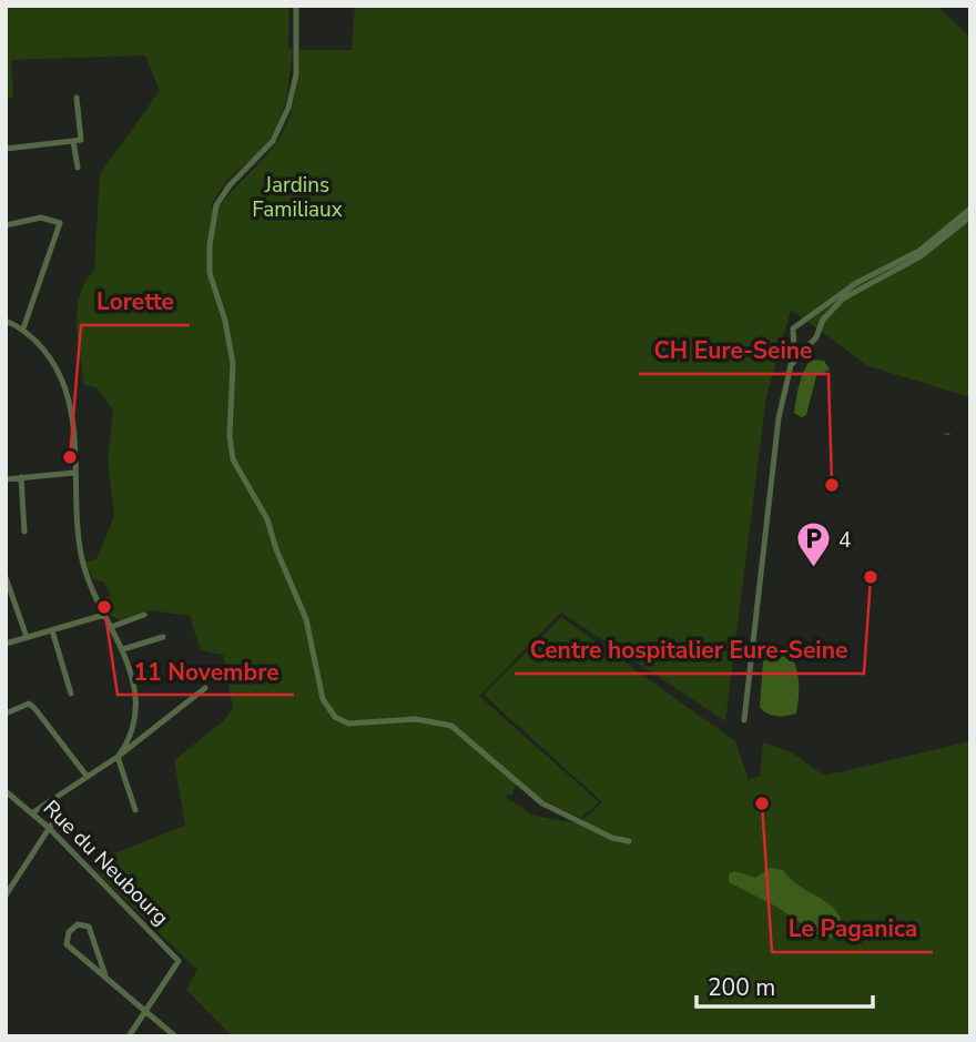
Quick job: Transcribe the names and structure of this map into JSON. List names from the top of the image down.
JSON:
{
  "streets": {
    "street": ["Rue du Neubourg"]
  },
  "parks": ["Jardins Familiaux"],
  "places": {
    "other": [
      "Lorette",
      "CH Eure-Seine",
      "Centre hospitalier Eure-Seine",
      "11 Novembre",
      "Le Paganica"
    ],
    "parking": ["4"]
  },
  "scale_bar": "200 m"
}
